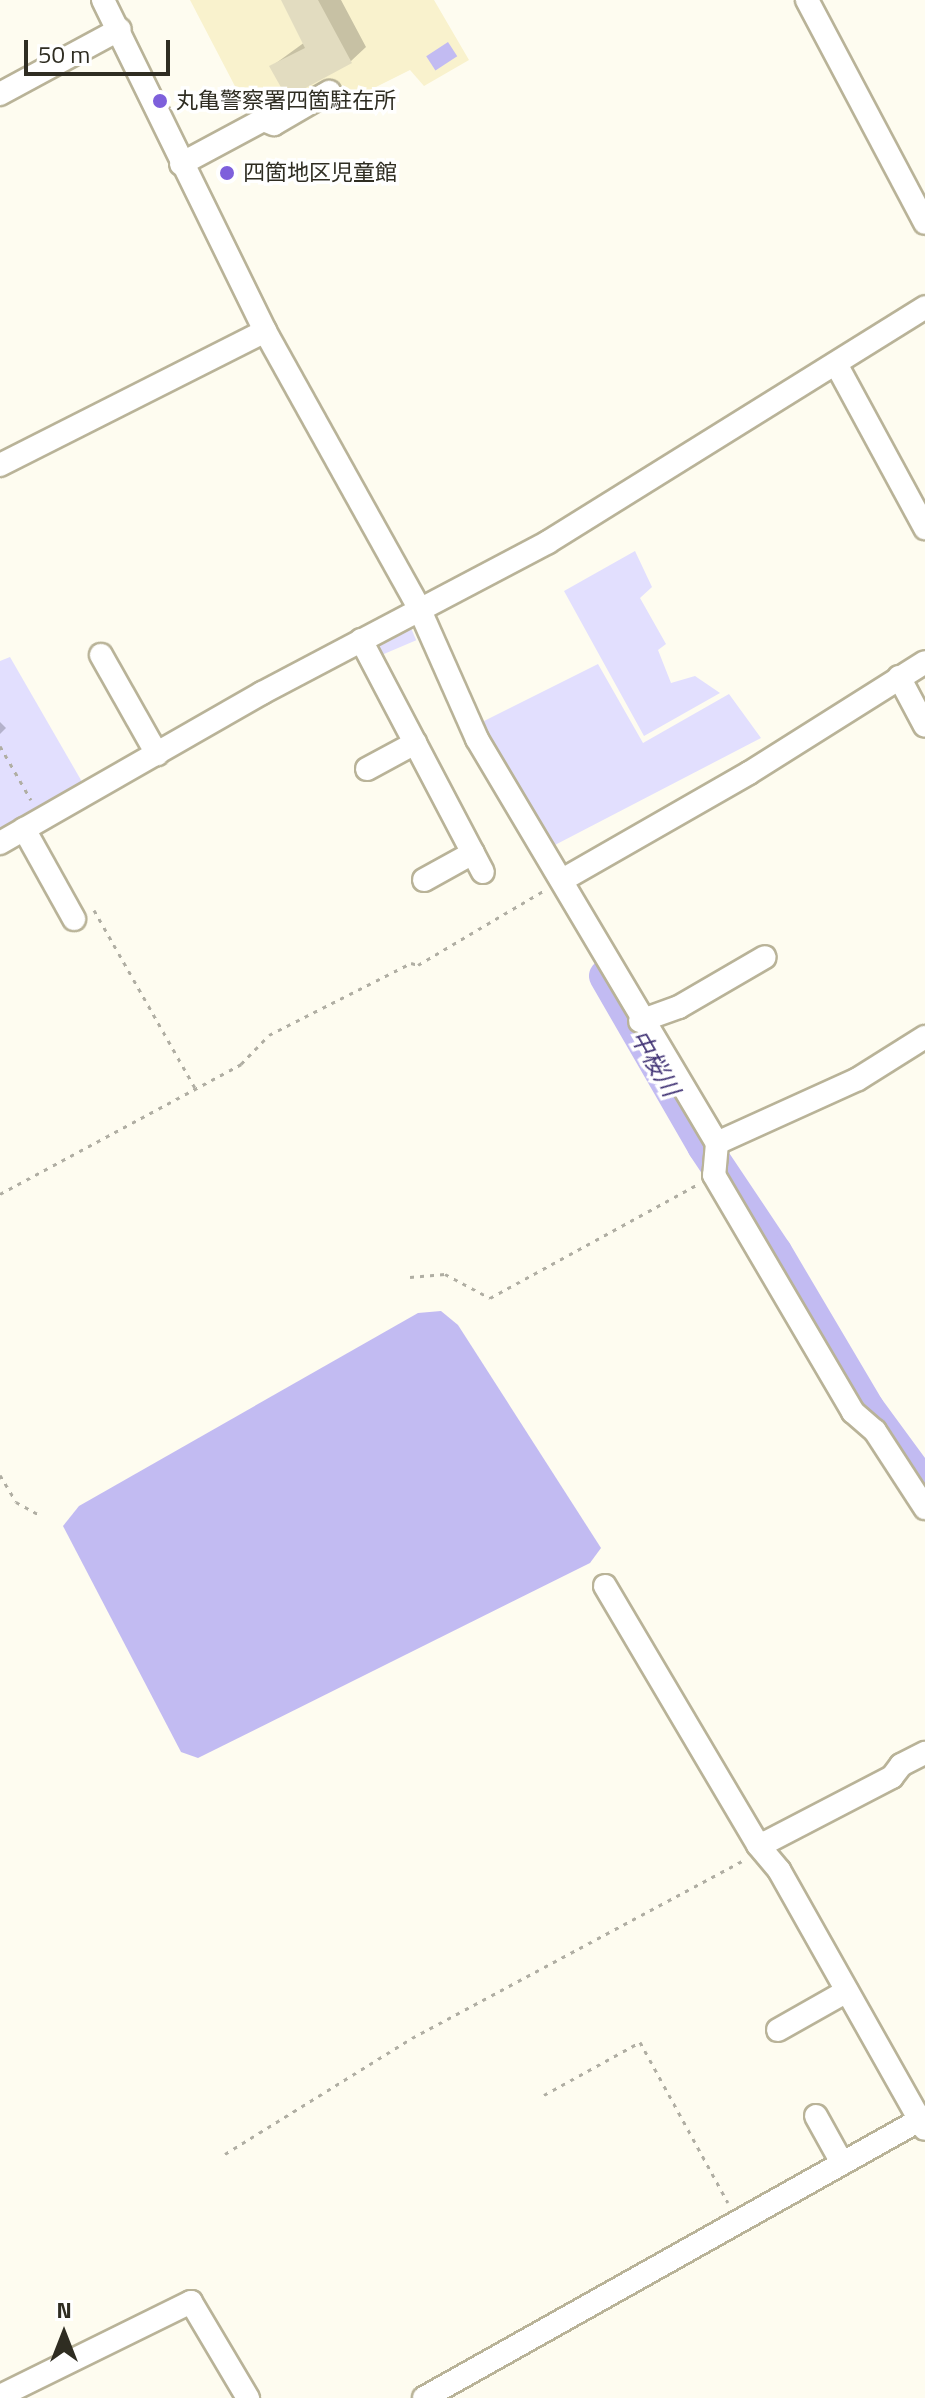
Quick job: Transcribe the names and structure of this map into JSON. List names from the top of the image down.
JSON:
{
  "water": ["中桜川"],
  "places": ["丸亀警察署四箇駐在所", "四箇地区児童館"],
  "scale_bar": "50 m",
  "north": "top"
}
